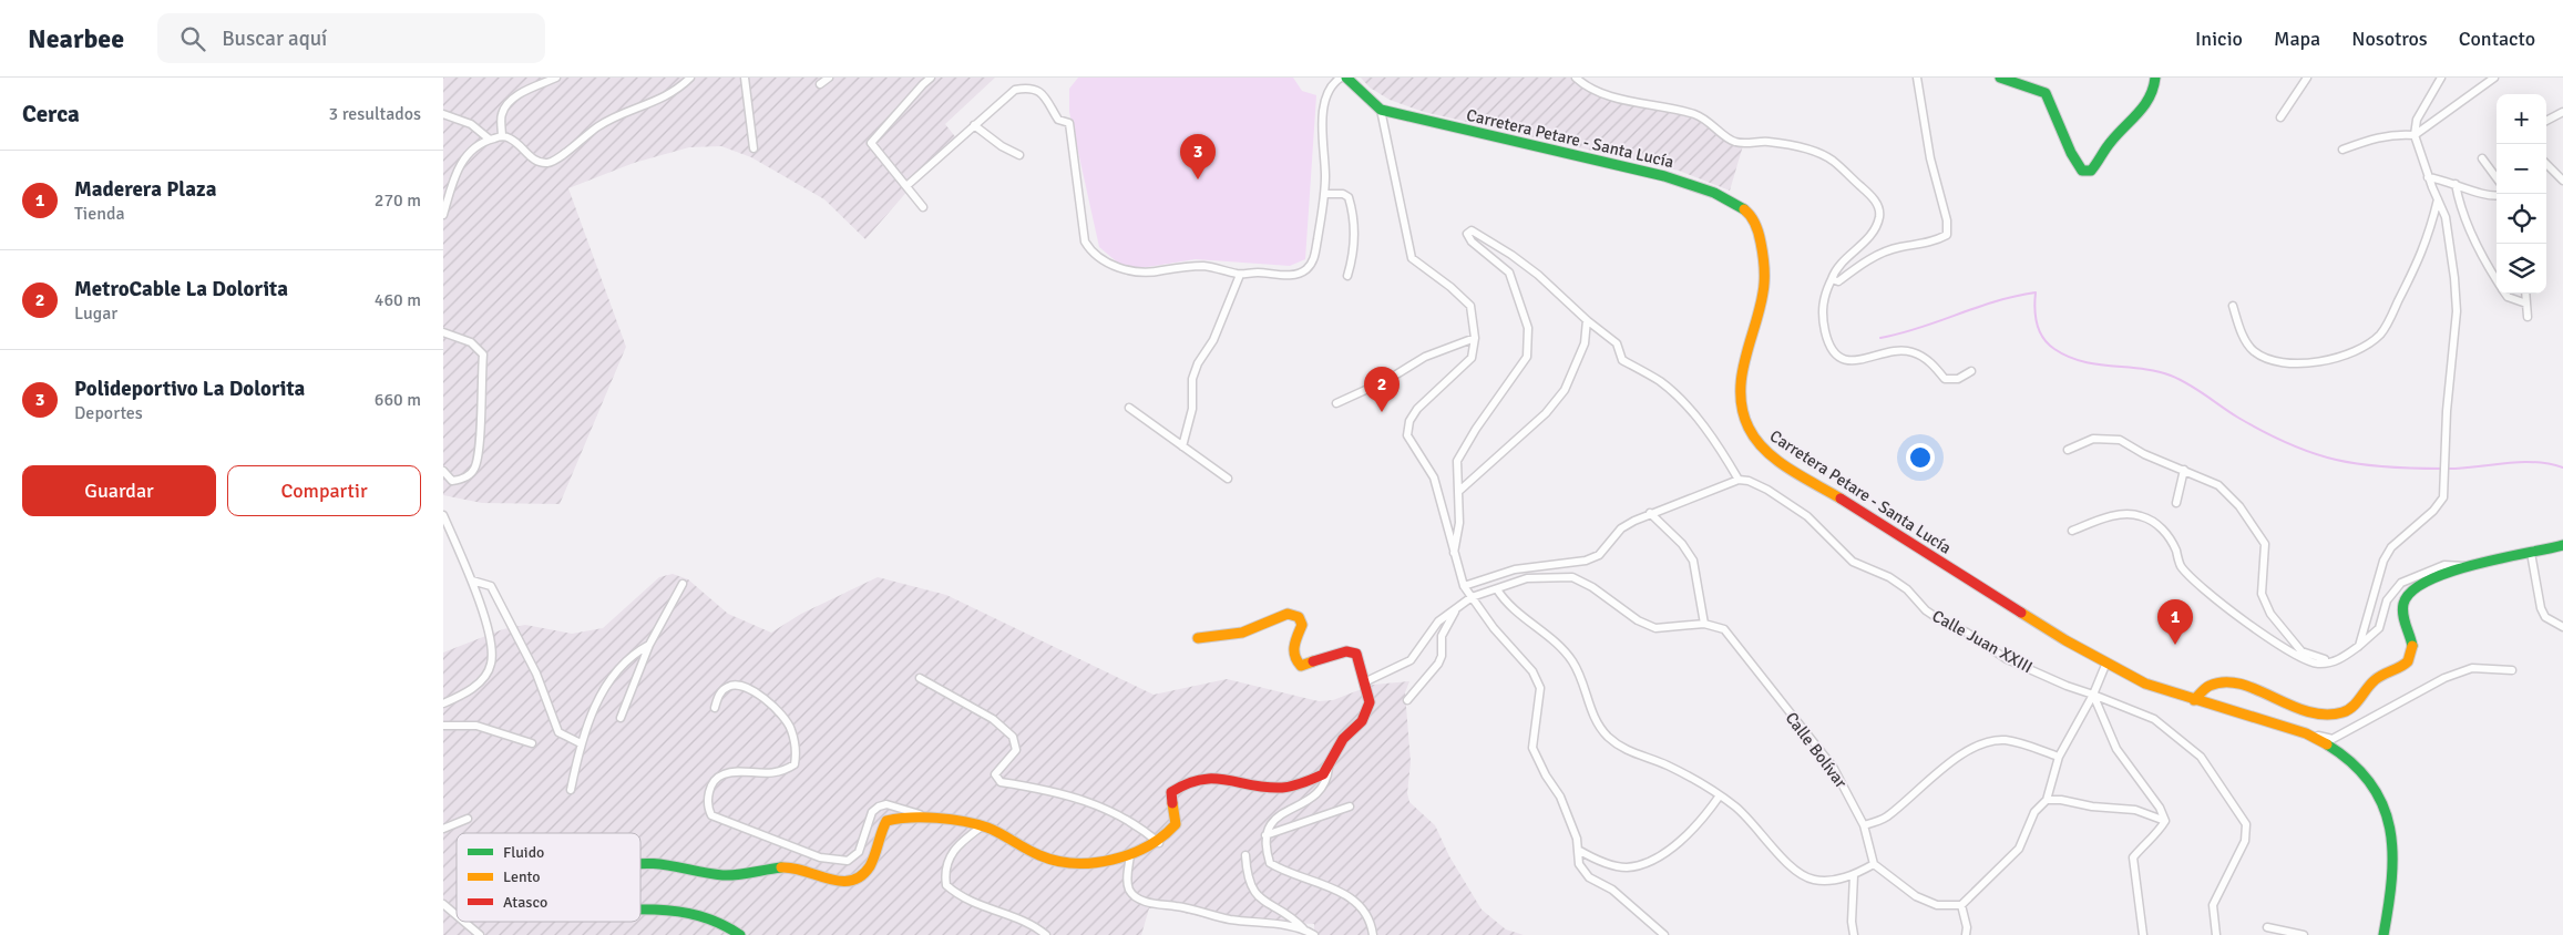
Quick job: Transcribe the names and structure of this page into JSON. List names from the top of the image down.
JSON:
{
  "streets": {
    "street": ["Carretera Petare - Santa Lucía", "Calle Juan XXIII", "Calle Bolívar"]
  },
  "legend": ["Fluido", "Lento", "Atasco"],
  "page": {
    "header": "Nearbee",
    "search": "Buscar aquí",
    "nav": [
      "Inicio",
      "Mapa",
      "Nosotros",
      "Contacto"
    ],
    "heading": ["Cerca", "3 resultados"],
    "map_buttons": ["+", "−"],
    "pins": ["3", "2", "1"],
    "list": [
      {
        "mark": "1",
        "name": "Maderera Plaza",
        "note": "Tienda",
        "value": "270 m"
      },
      {
        "mark": "2",
        "name": "MetroCable La Dolorita",
        "note": "Lugar",
        "value": "460 m"
      },
      {
        "mark": "3",
        "name": "Polideportivo La Dolorita",
        "note": "Deportes",
        "value": "660 m"
      }
    ],
    "buttons": ["Guardar", "Compartir"]
  }
}
